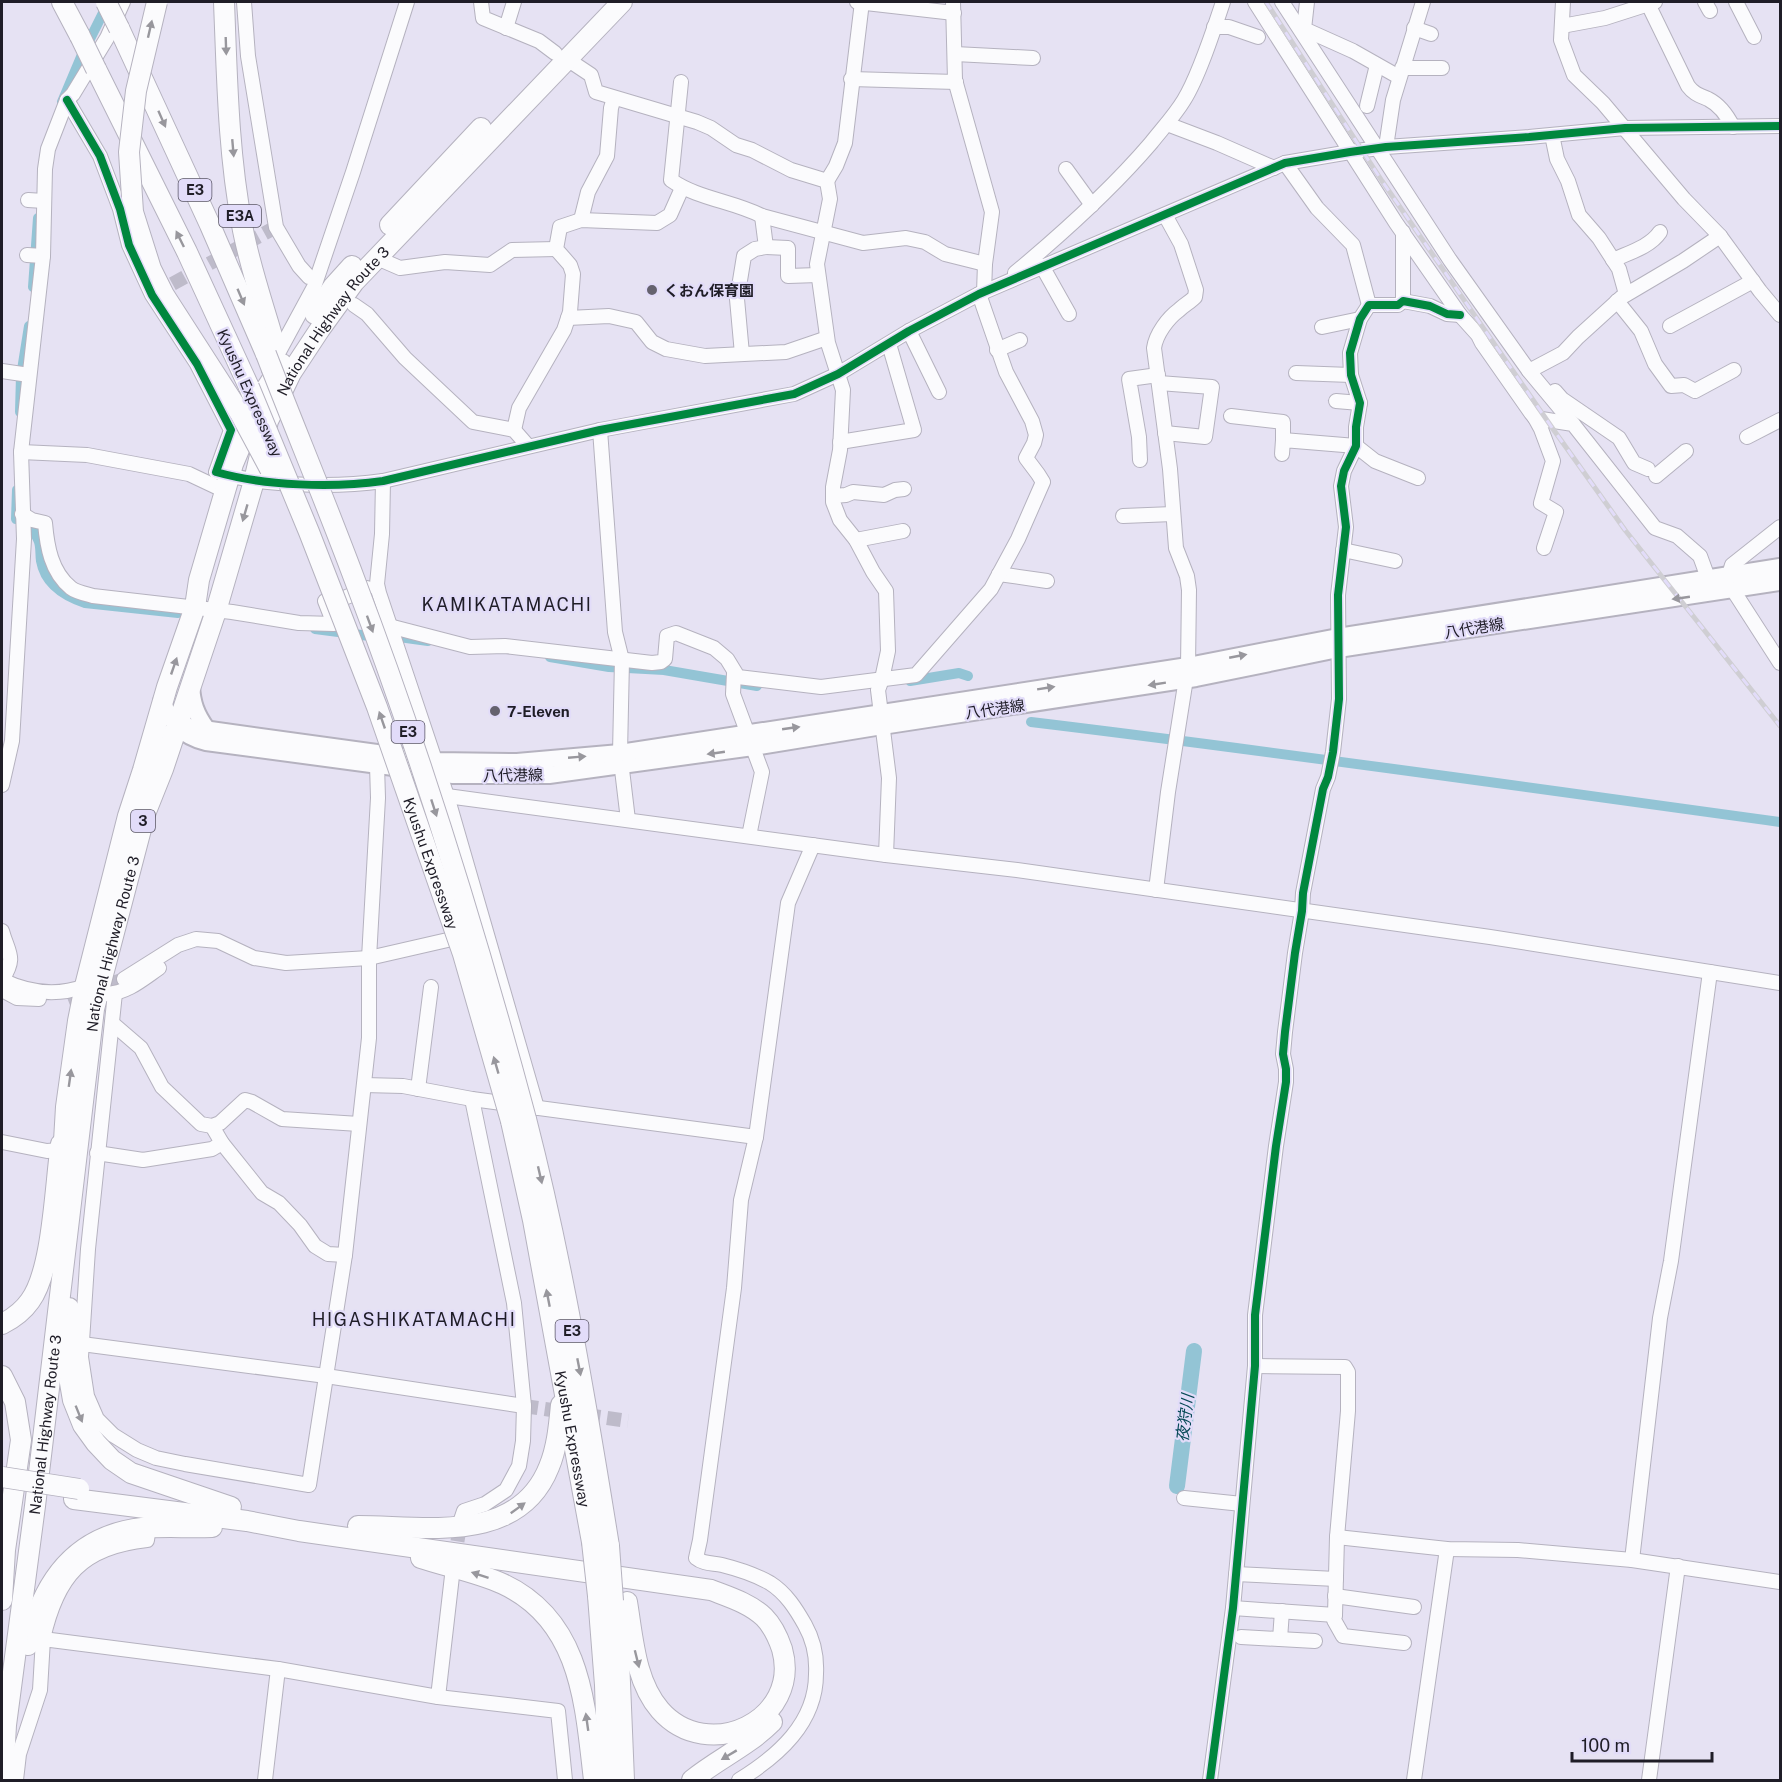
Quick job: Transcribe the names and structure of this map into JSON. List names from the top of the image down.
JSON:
{
  "streets": {
    "highway": [
      "E3",
      "E3A",
      "National Highway Route 3",
      "Kyushu Expressway",
      "3"
    ],
    "main road": ["八代港線"]
  },
  "crossings": [
    ["E3A", "Kyushu Expressway"],
    ["National Highway Route 3", "八代港線"]
  ],
  "districts": ["KAMIKATAMACHI", "HIGASHIKATAMACHI"],
  "water": ["夜狩川"],
  "places": ["くおん保育園", "7-Eleven"],
  "scale_bar": "100 m"
}
